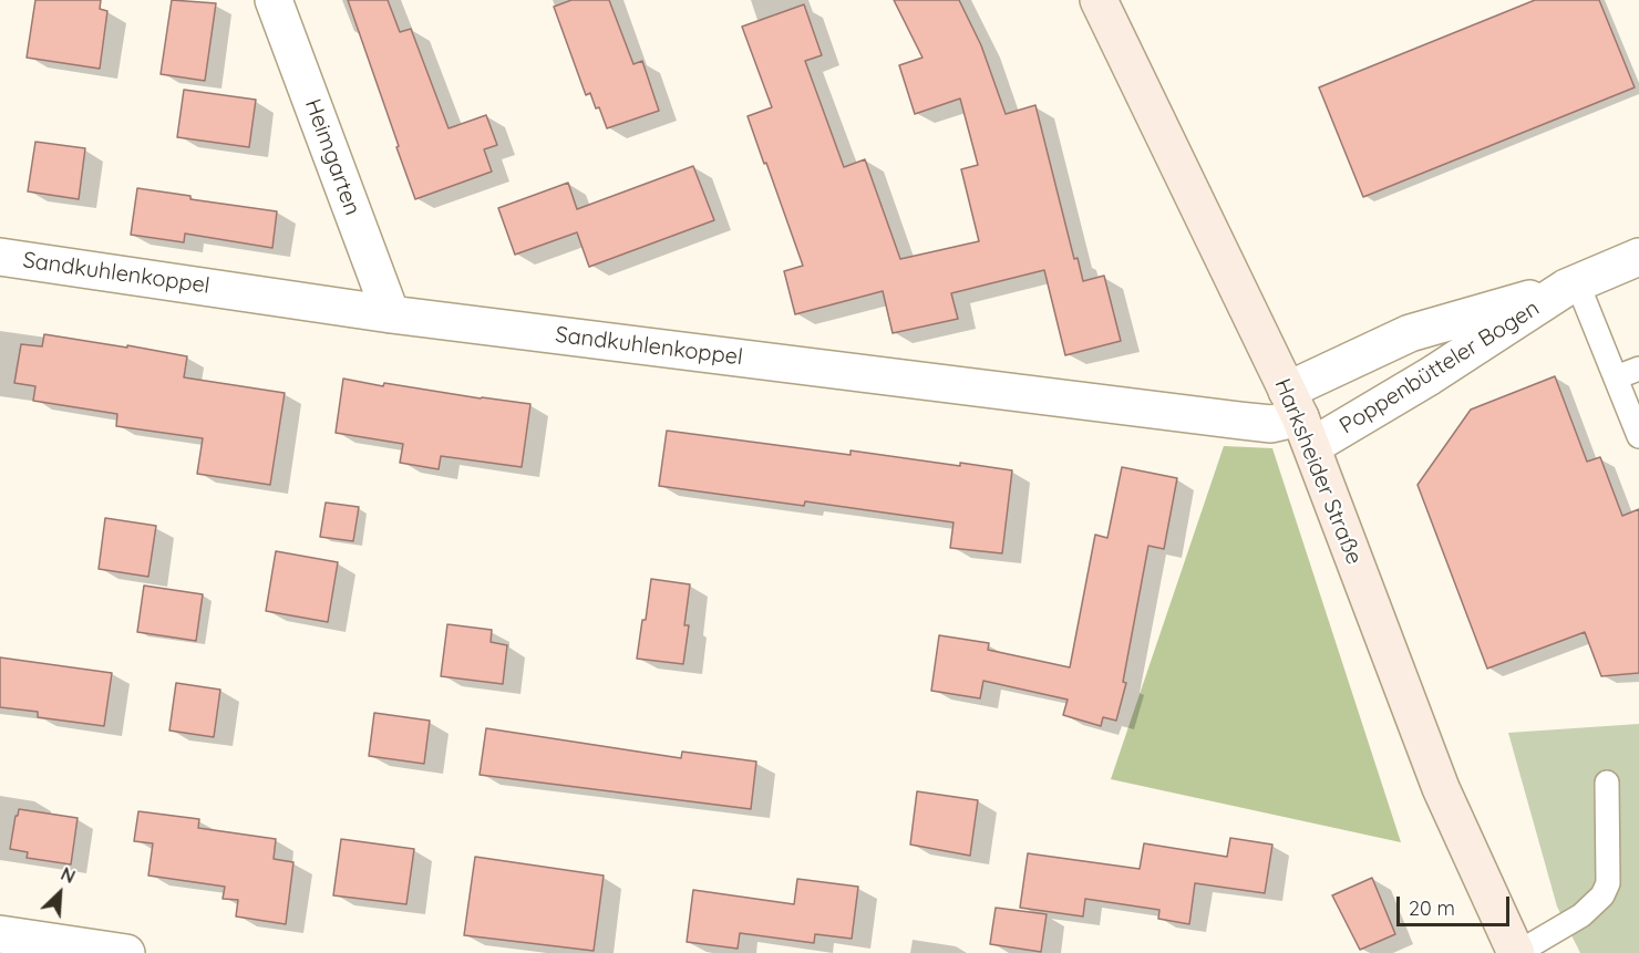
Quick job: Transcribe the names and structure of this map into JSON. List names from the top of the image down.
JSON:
{
  "streets": {
    "main road": ["Harksheider Straße"],
    "street": ["Heimgarten", "Sandkuhlenkoppel", "Poppenbütteler Bogen"]
  },
  "crossings": [
    ["Heimgarten", "Sandkuhlenkoppel"],
    ["Sandkuhlenkoppel", "Poppenbütteler Bogen"],
    ["Sandkuhlenkoppel", "Harksheider Straße"],
    ["Poppenbütteler Bogen", "Harksheider Straße"]
  ],
  "scale_bar": "20 m",
  "north": "top right"
}
